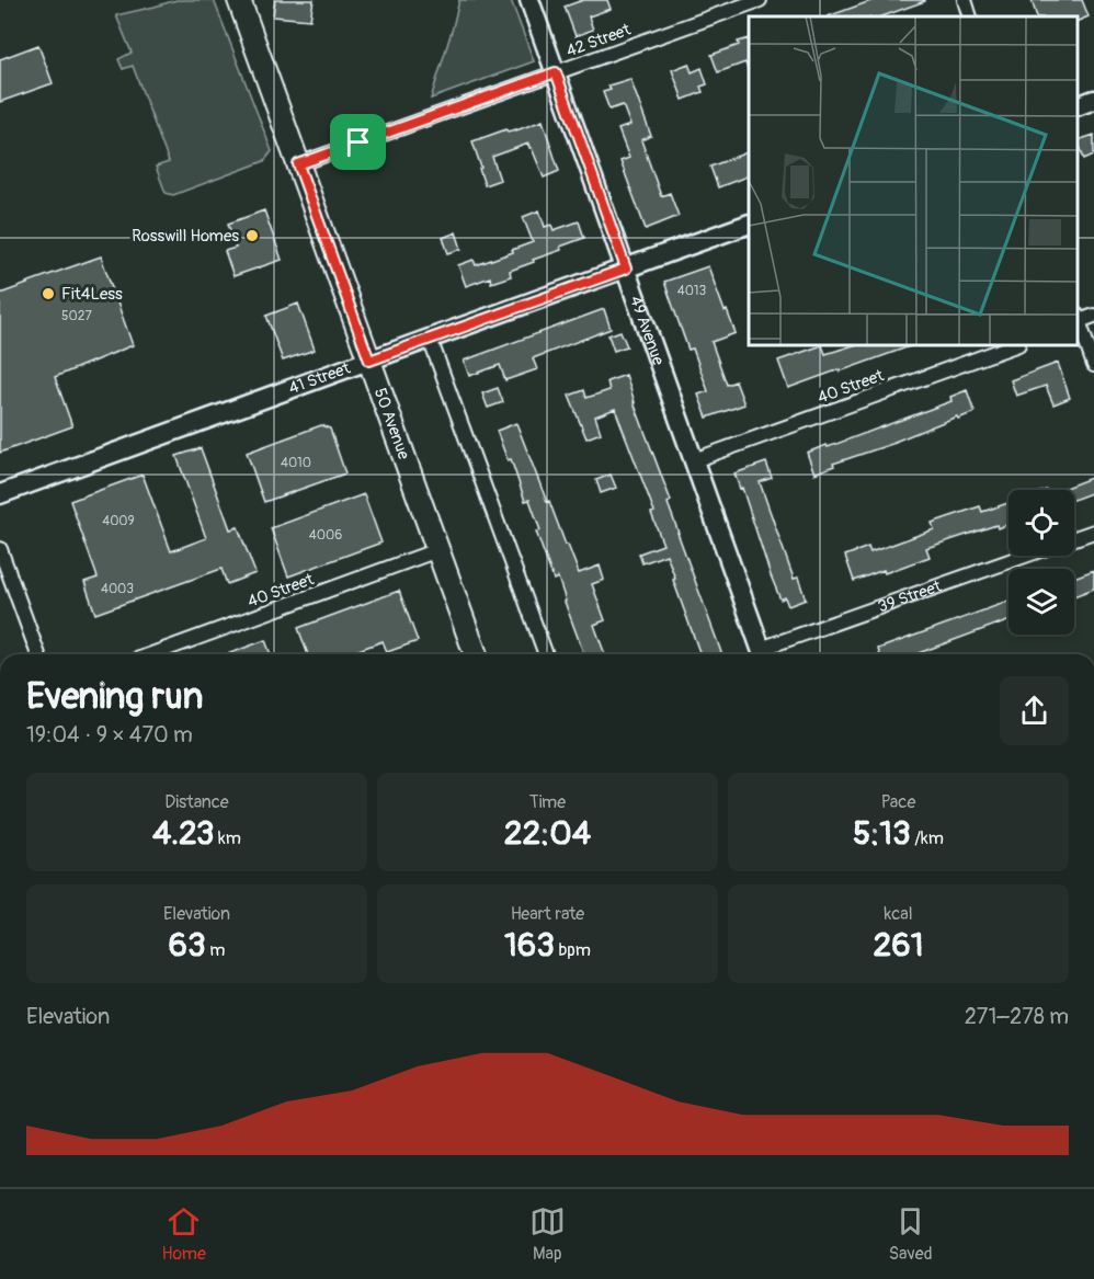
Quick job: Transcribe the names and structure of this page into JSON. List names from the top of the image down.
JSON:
{
  "streets": {
    "main road": ["50 Avenue"],
    "street": [
      "42 Street",
      "49 Avenue",
      "41 Street",
      "40 Street",
      "39 Street"
    ]
  },
  "crossings": [
    ["42 Street", "49 Avenue"],
    ["42 Street", "50 Avenue"],
    ["49 Avenue", "41 Street"],
    ["49 Avenue", "40 Street"],
    ["41 Street", "50 Avenue"],
    ["40 Street", "50 Avenue"]
  ],
  "places": ["Rosswill Homes", "Fit4Less"],
  "house_numbers": [
    "4013",
    "5027",
    "4010",
    "4009",
    "4006",
    "4003"
  ],
  "page": {
    "heading": ["Evening run", "19:04 · 9 × 470 m"],
    "stats": [
      ["Distance", "4.23 km"],
      ["Time", "22:04"],
      ["Pace", "5:13 /km"],
      ["Elevation", "63 m"],
      ["Heart rate", "163 bpm"],
      ["kcal", "261"]
    ],
    "chart": ["Elevation", "271–278 m"],
    "tabs": ["Home", "Map", "Saved"]
  }
}
